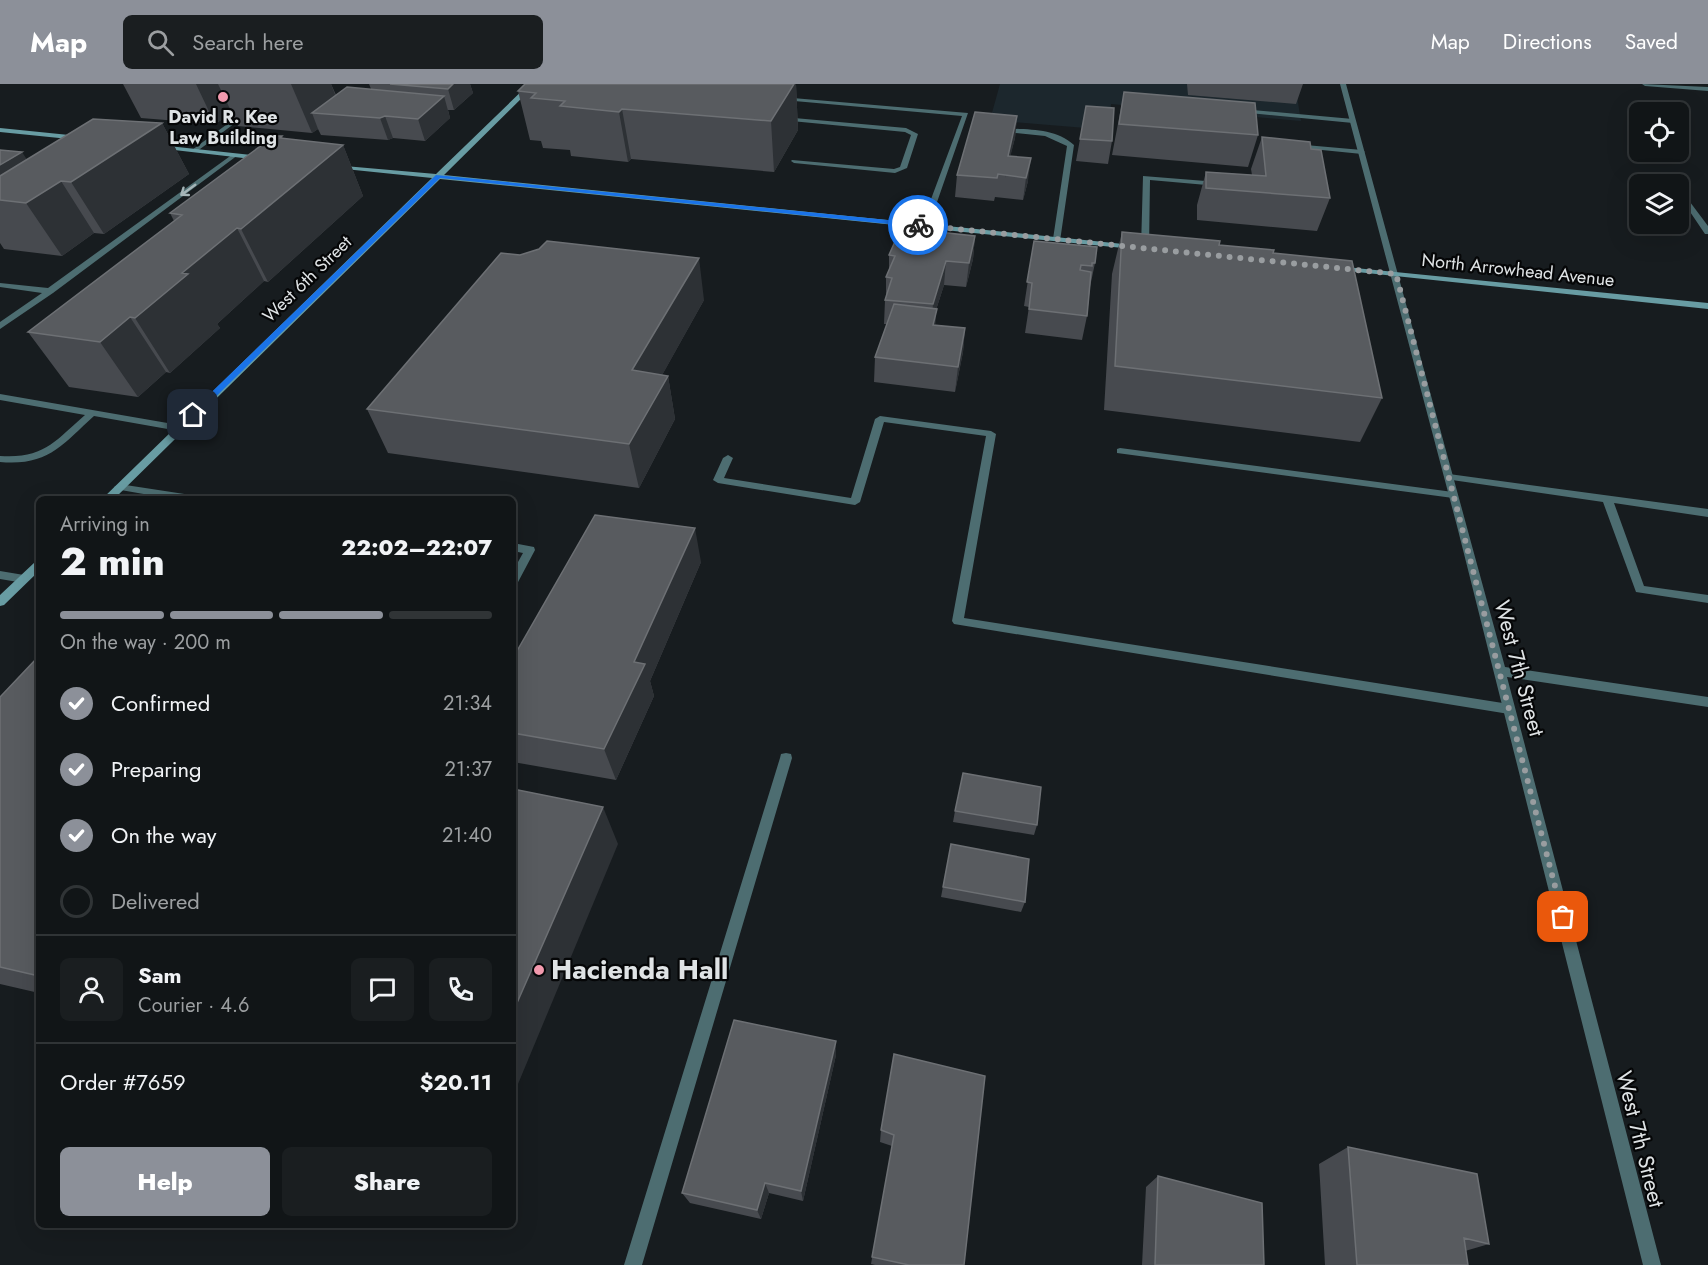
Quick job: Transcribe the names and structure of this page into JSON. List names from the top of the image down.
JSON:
{
  "streets": {
    "street": ["North Arrowhead Avenue", "West 6th Street", "West 7th Street"]
  },
  "crossings": [
    ["North Arrowhead Avenue", "West 7th Street"]
  ],
  "places": ["David R. Kee Law Building", "Hacienda Hall"],
  "page": {
    "header": "Map",
    "search": "Search here",
    "nav": ["Map", "Directions", "Saved"],
    "heading": ["2 min", "Arriving in", "22:02–22:07"],
    "panel": [
      "Sam",
      "Courier · 4.6",
      "Order #7659",
      "$20.11"
    ],
    "bar": "On the way · 200 m",
    "list": [
      ["Confirmed", "21:34"],
      ["Preparing", "21:37"],
      ["On the way", "21:40"],
      "Delivered"
    ],
    "buttons": ["Help", "Share"]
  }
}
